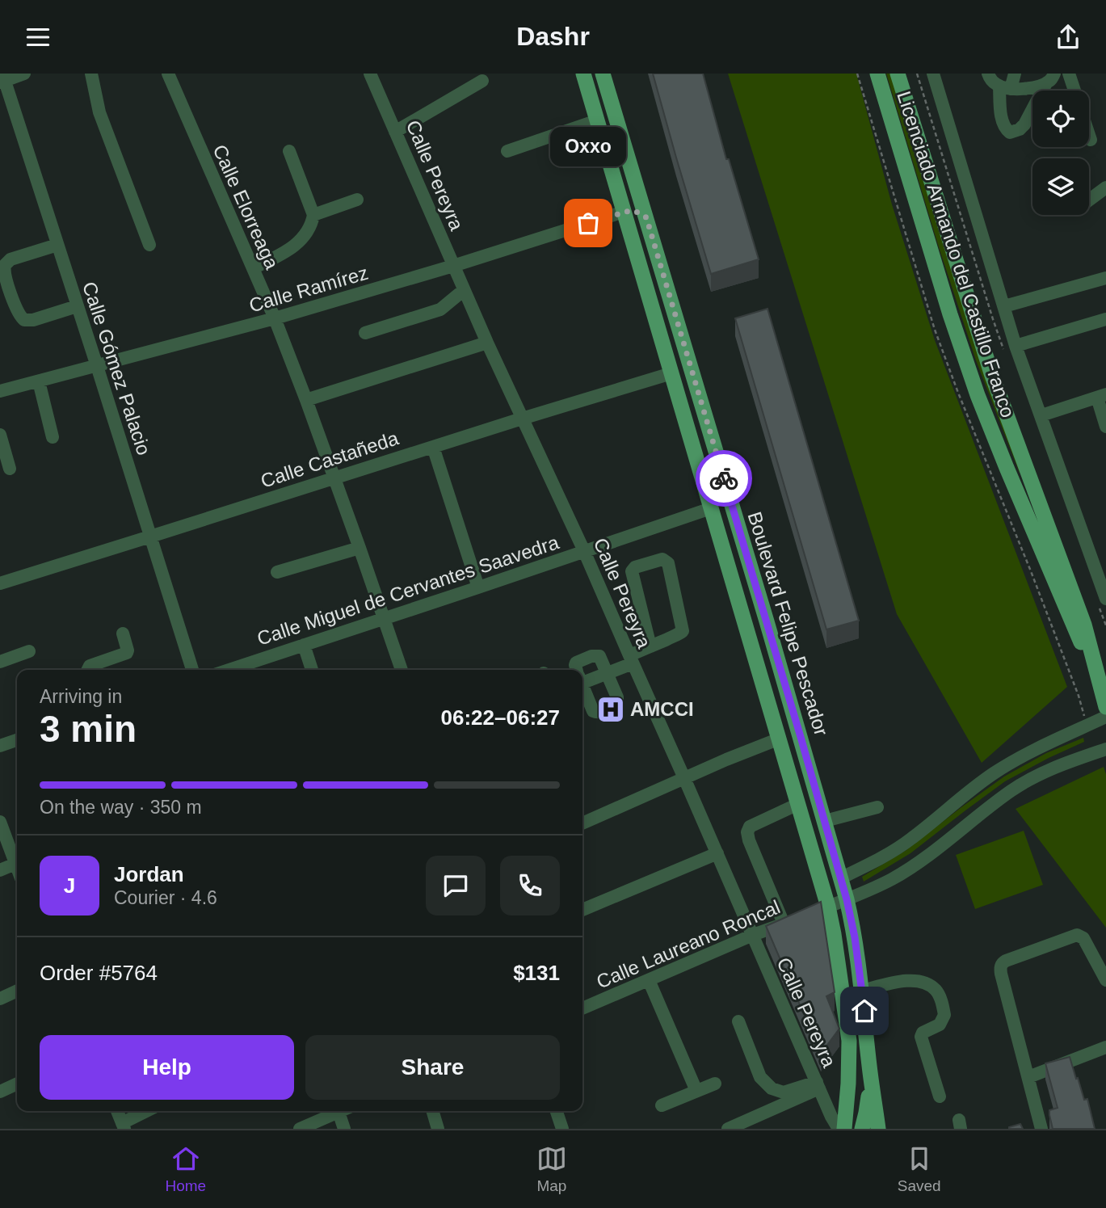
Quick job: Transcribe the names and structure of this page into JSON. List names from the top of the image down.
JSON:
{
  "streets": {
    "main road": ["Licenciado Armando del Castillo Franco", "Boulevard Felipe Pescador"],
    "street": [
      "Calle Pereyra",
      "Calle Elorreaga",
      "Calle Ramírez",
      "Calle Gómez Palacio",
      "Calle Castañeda",
      "Calle Miguel de Cervantes Saavedra",
      "Calle Laureano Roncal"
    ]
  },
  "crossings": [
    ["Calle Pereyra", "Calle Ramírez"],
    ["Calle Pereyra", "Calle Castañeda"],
    ["Calle Pereyra", "Calle Miguel de Cervantes Saavedra"],
    ["Calle Pereyra", "Calle Laureano Roncal"],
    ["Calle Elorreaga", "Calle Ramírez"],
    ["Calle Elorreaga", "Calle Castañeda"],
    ["Calle Elorreaga", "Calle Miguel de Cervantes Saavedra"],
    ["Calle Ramírez", "Calle Gómez Palacio"],
    ["Calle Ramírez", "Boulevard Felipe Pescador"],
    ["Calle Gómez Palacio", "Calle Castañeda"],
    ["Calle Castañeda", "Boulevard Felipe Pescador"],
    ["Calle Miguel de Cervantes Saavedra", "Boulevard Felipe Pescador"],
    ["Boulevard Felipe Pescador", "Calle Laureano Roncal"]
  ],
  "places": {
    "other": ["Oxxo"],
    "hospital": ["AMCCI"]
  },
  "page": {
    "header": "Dashr",
    "bubble": "Oxxo",
    "heading": ["3 min", "Arriving in", "06:22–06:27"],
    "panel": [
      "Jordan",
      "Courier · 4.6",
      "Order #5764",
      "$131"
    ],
    "bar": "On the way · 350 m",
    "round": "J",
    "buttons": ["Help", "Share"],
    "tabs": ["Home", "Map", "Saved"]
  }
}
